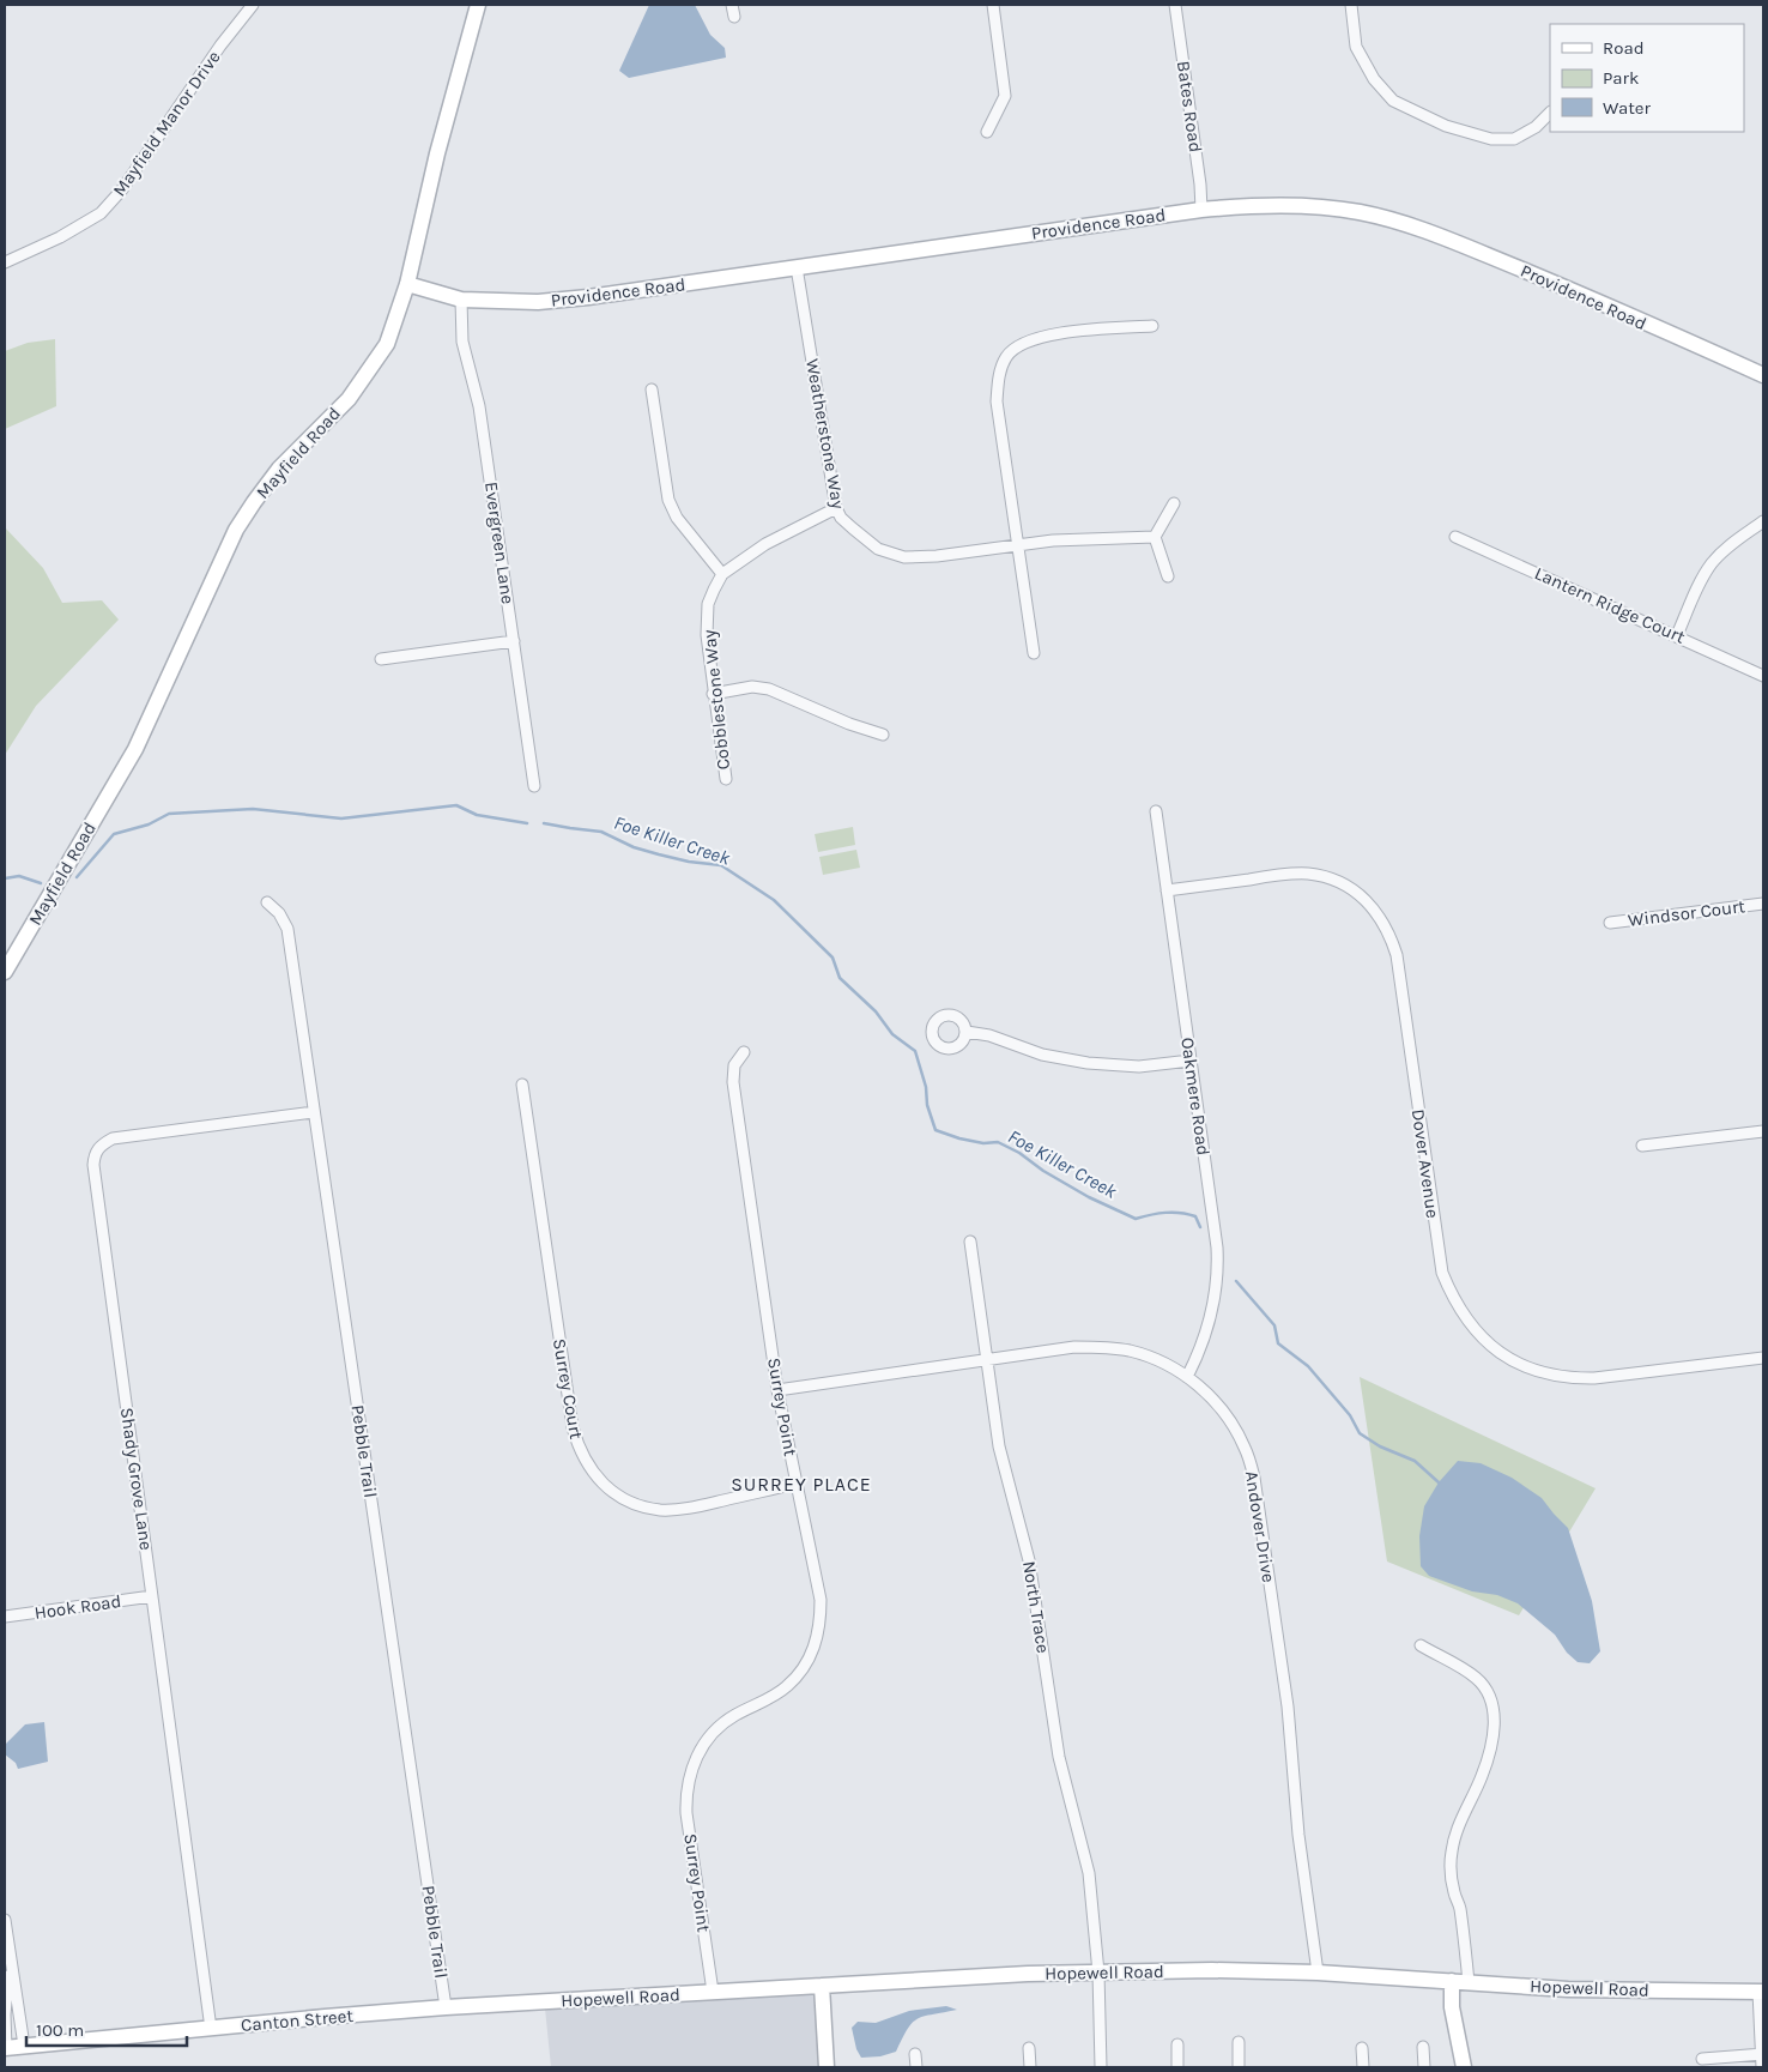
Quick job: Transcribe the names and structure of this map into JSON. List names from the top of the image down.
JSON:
{
  "streets": {
    "street": [
      "Bates Road",
      "Mayfield Manor Drive",
      "Providence Road",
      "Weatherstone Way",
      "Mayfield Road",
      "Evergreen Lane",
      "Lantern Ridge Court",
      "Cobblestone Way",
      "Windsor Court",
      "Oakmere Road",
      "Dover Avenue",
      "Surrey Court",
      "Surrey Point",
      "Pebble Trail",
      "Shady Grove Lane",
      "Andover Drive",
      "Hook Road",
      "North Trace",
      "Hopewell Road",
      "Canton Street"
    ]
  },
  "crossings": [
    ["Bates Road", "Providence Road"],
    ["Providence Road", "Weatherstone Way"],
    ["Providence Road", "Mayfield Road"],
    ["Providence Road", "Evergreen Lane"],
    ["Weatherstone Way", "Cobblestone Way"],
    ["Oakmere Road", "Dover Avenue"],
    ["Oakmere Road", "Andover Drive"],
    ["Surrey Court", "Surrey Point"],
    ["Surrey Point", "Andover Drive"],
    ["Surrey Point", "Hopewell Road"],
    ["Pebble Trail", "Shady Grove Lane"],
    ["Pebble Trail", "Hopewell Road"],
    ["Pebble Trail", "Canton Street"],
    ["Shady Grove Lane", "Hook Road"],
    ["Shady Grove Lane", "Canton Street"],
    ["Andover Drive", "North Trace"],
    ["Andover Drive", "Hopewell Road"],
    ["North Trace", "Hopewell Road"],
    ["Hopewell Road", "Canton Street"]
  ],
  "districts": ["SURREY PLACE"],
  "water": ["Foe Killer Creek"],
  "legend": ["Road", "Park", "Water"],
  "scale_bar": "100 m"
}
